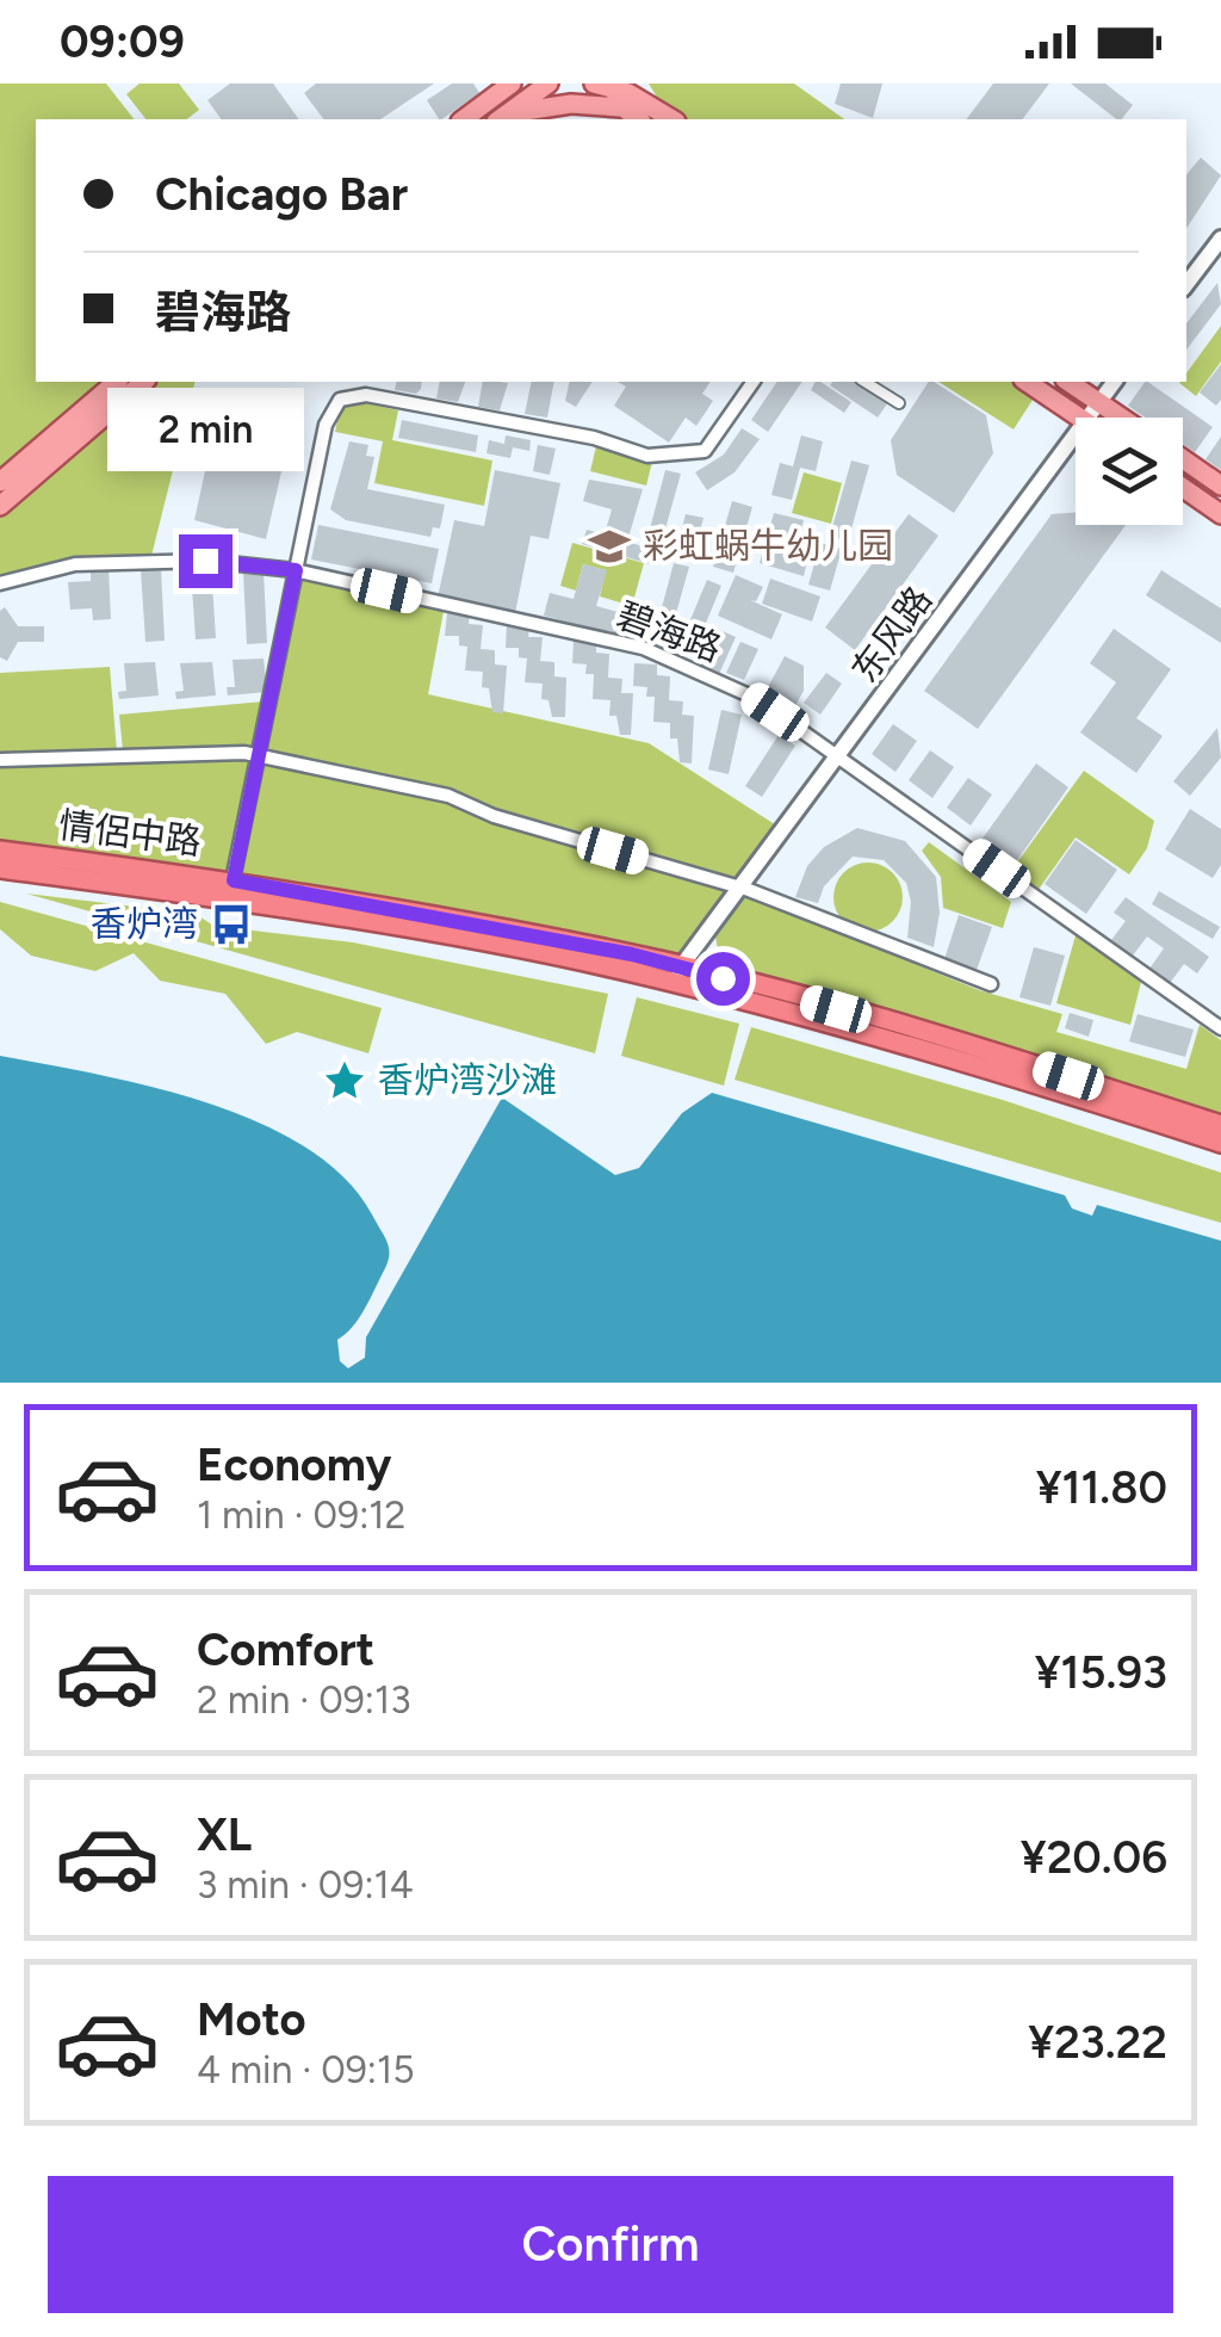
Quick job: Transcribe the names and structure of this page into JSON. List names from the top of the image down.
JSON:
{
  "streets": {
    "highway": ["情侶中路"],
    "street": ["碧海路", "东风路"]
  },
  "crossings": [
    ["碧海路", "东风路"],
    ["东风路", "情侶中路"]
  ],
  "places": {
    "school or university": ["彩虹蜗牛幼儿园"],
    "bus stop": ["香炉湾"],
    "place": ["香炉湾沙滩"]
  },
  "page": {
    "status": "09:09",
    "banner": ["Chicago Bar", "碧海路"],
    "bubble": "2 min",
    "list": [
      {
        "name": "Economy",
        "note": "1 min · 09:12",
        "value": "¥11.80"
      },
      {
        "name": "Comfort",
        "note": "2 min · 09:13",
        "value": "¥15.93"
      },
      {
        "name": "XL",
        "note": "3 min · 09:14",
        "value": "¥20.06"
      },
      {
        "name": "Moto",
        "note": "4 min · 09:15",
        "value": "¥23.22"
      }
    ],
    "buttons": "Confirm"
  }
}
